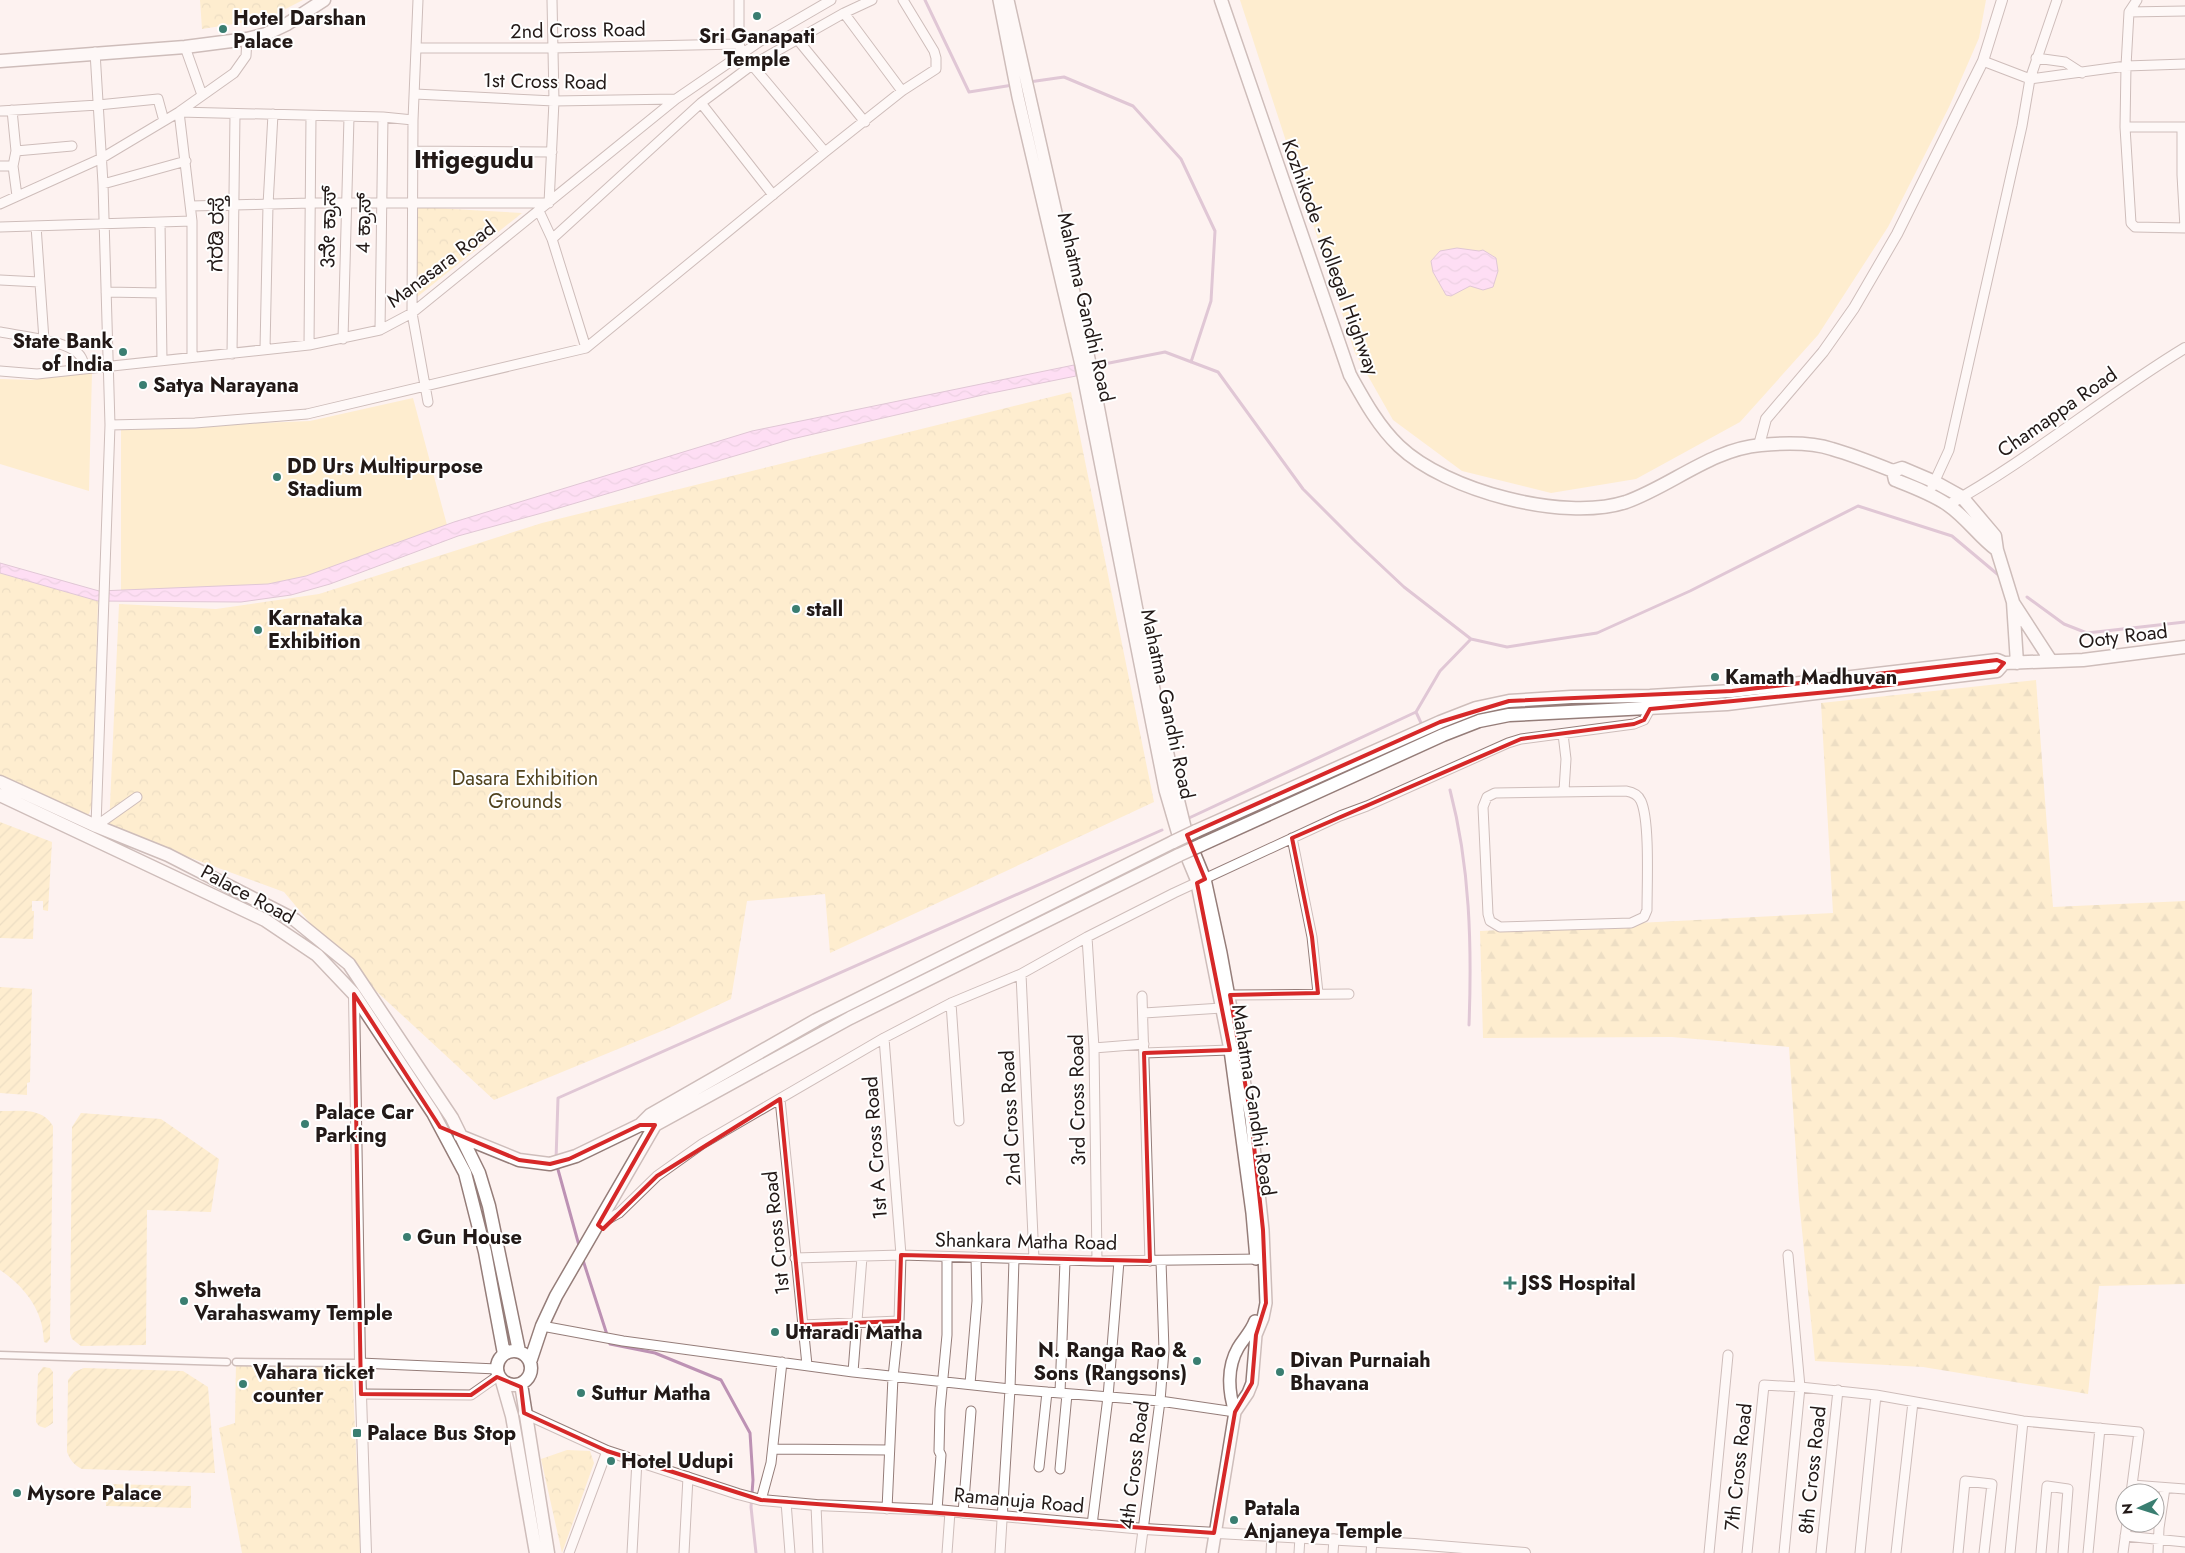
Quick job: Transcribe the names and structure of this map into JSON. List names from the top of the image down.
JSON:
{
  "streets": {
    "main road": [
      "Kozhikode - Kollegal Highway",
      "Mahatma Gandhi Road",
      "Ooty Road",
      "Palace Road"
    ],
    "street": [
      "2nd Cross Road",
      "1st Cross Road",
      "4 ಕ್ರಾಸ್",
      "3ನೆೇ ಕ್ರಾಸ್",
      "ಗರಡಿ ರಸ್ತೆ",
      "Manasara Road",
      "Chamappa Road",
      "3rd Cross Road",
      "1st A Cross Road",
      "Shankara Matha Road",
      "4th Cross Road",
      "7th Cross Road",
      "8th Cross Road",
      "Ramanuja Road"
    ]
  },
  "crossings": [
    ["2nd Cross Road", "Manasara Road"],
    ["2nd Cross Road", "Shankara Matha Road"],
    ["1st Cross Road", "Manasara Road"],
    ["1st Cross Road", "Shankara Matha Road"],
    ["4 ಕ್ರಾಸ್", "Manasara Road"],
    ["3ನೆೇ ಕ್ರಾಸ್", "Manasara Road"],
    ["ಗರಡಿ ರಸ್ತೆ", "Manasara Road"],
    ["Kozhikode - Kollegal Highway", "Chamappa Road"],
    ["Kozhikode - Kollegal Highway", "Ooty Road"],
    ["Mahatma Gandhi Road", "Shankara Matha Road"],
    ["Mahatma Gandhi Road", "Ramanuja Road"],
    ["3rd Cross Road", "Shankara Matha Road"],
    ["1st A Cross Road", "Shankara Matha Road"],
    ["1st A Cross Road", "Ramanuja Road"],
    ["Shankara Matha Road", "4th Cross Road"],
    ["4th Cross Road", "Ramanuja Road"]
  ],
  "districts": ["Ittigegudu"],
  "parks": ["Dasara Exhibition Grounds"],
  "places": {
    "other": [
      "Sri Ganapati Temple",
      "Hotel Darshan Palace",
      "State Bank of India",
      "Satya Narayana",
      "DD Urs Multipurpose Stadium",
      "stall",
      "Karnataka Exhibition",
      "Kamath Madhuvan",
      "Palace Car Parking",
      "Gun House",
      "Shweta Varahaswamy Temple",
      "Uttaradi Matha",
      "N. Ranga Rao & Sons (Rangsons)",
      "Divan Purnaiah Bhavana",
      "Vahara ticket counter",
      "Suttur Matha",
      "Hotel Udupi",
      "Mysore Palace",
      "Patala Anjaneya Temple"
    ],
    "health": ["JSS Hospital"],
    "transit": ["Palace Bus Stop"]
  },
  "north": "left"
}
